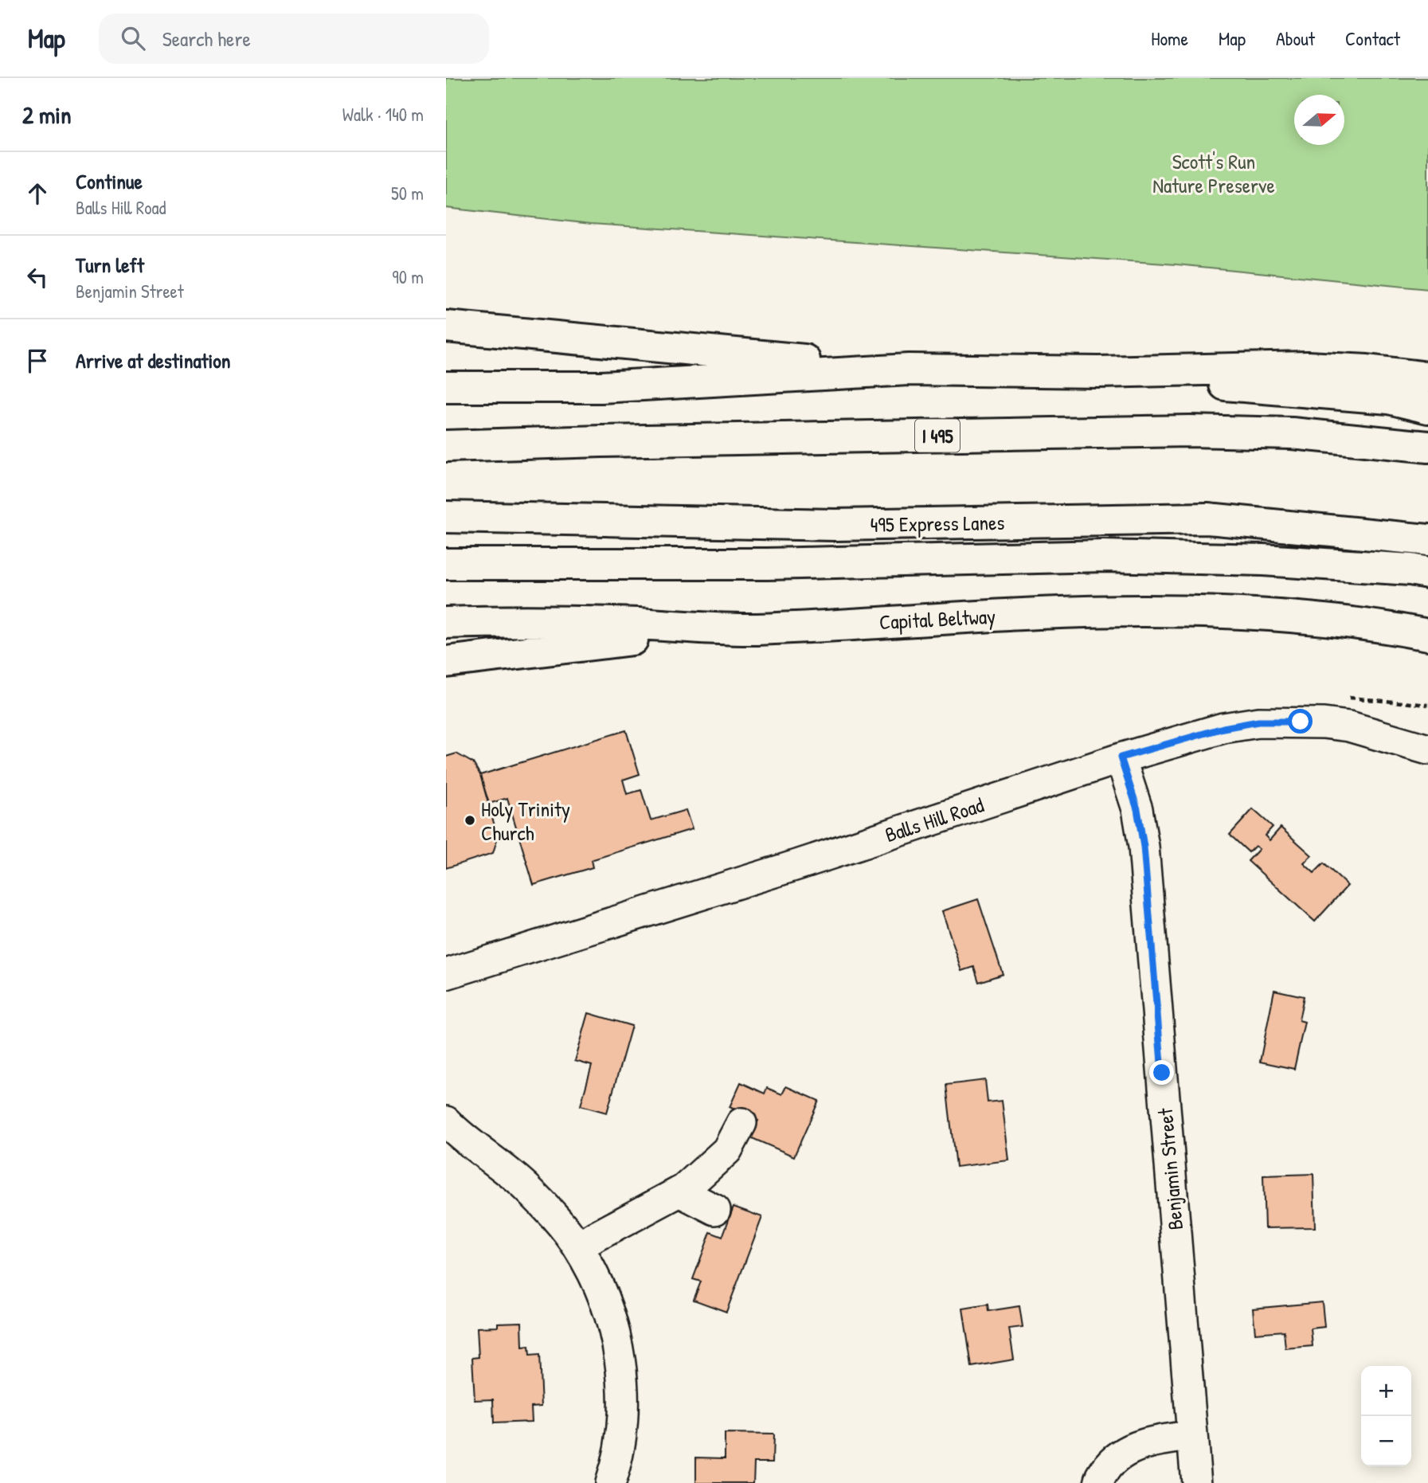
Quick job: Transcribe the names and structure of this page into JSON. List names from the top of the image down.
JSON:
{
  "streets": {
    "highway": ["I 495", "495 Express Lanes", "Capital Beltway"],
    "street": ["Balls Hill Road", "Benjamin Street"]
  },
  "crossings": [
    ["Balls Hill Road", "Benjamin Street"]
  ],
  "parks": ["Scott's Run Nature Preserve"],
  "places": ["Holy Trinity Church"],
  "north": "right",
  "page": {
    "header": "Map",
    "search": "Search here",
    "nav": [
      "Home",
      "Map",
      "About",
      "Contact"
    ],
    "heading": ["2 min", "Walk · 140 m"],
    "list": [
      ["Continue", "Balls Hill Road", "50 m"],
      ["Turn left", "Benjamin Street", "90 m"],
      "Arrive at destination"
    ],
    "map_buttons": ["+", "−"]
  }
}
